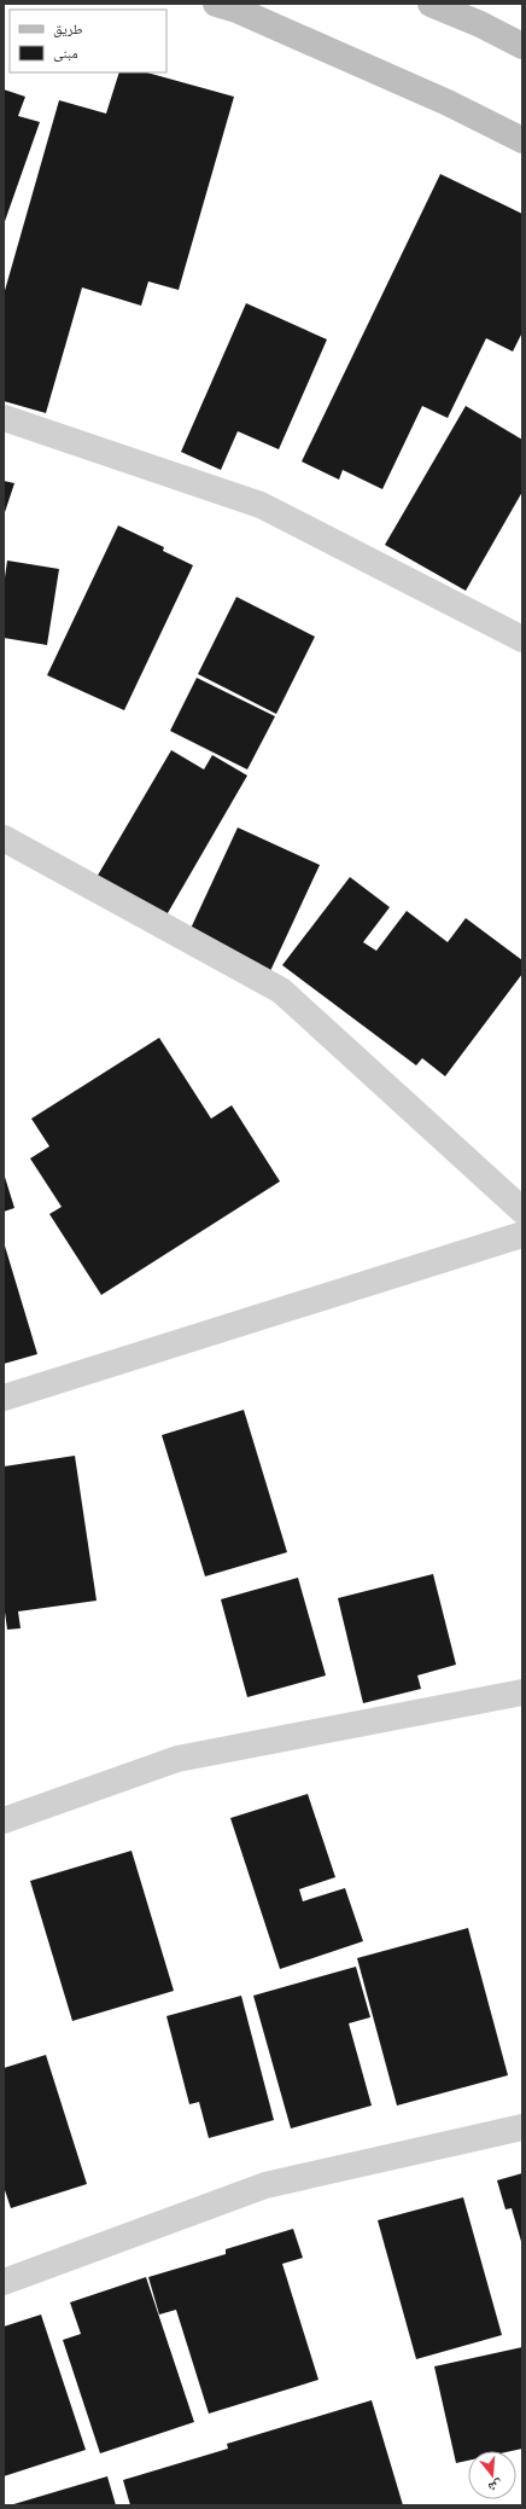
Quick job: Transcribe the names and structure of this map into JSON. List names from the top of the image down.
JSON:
{
  "legend": ["طريق", "مبنى"],
  "north": "bottom"
}
